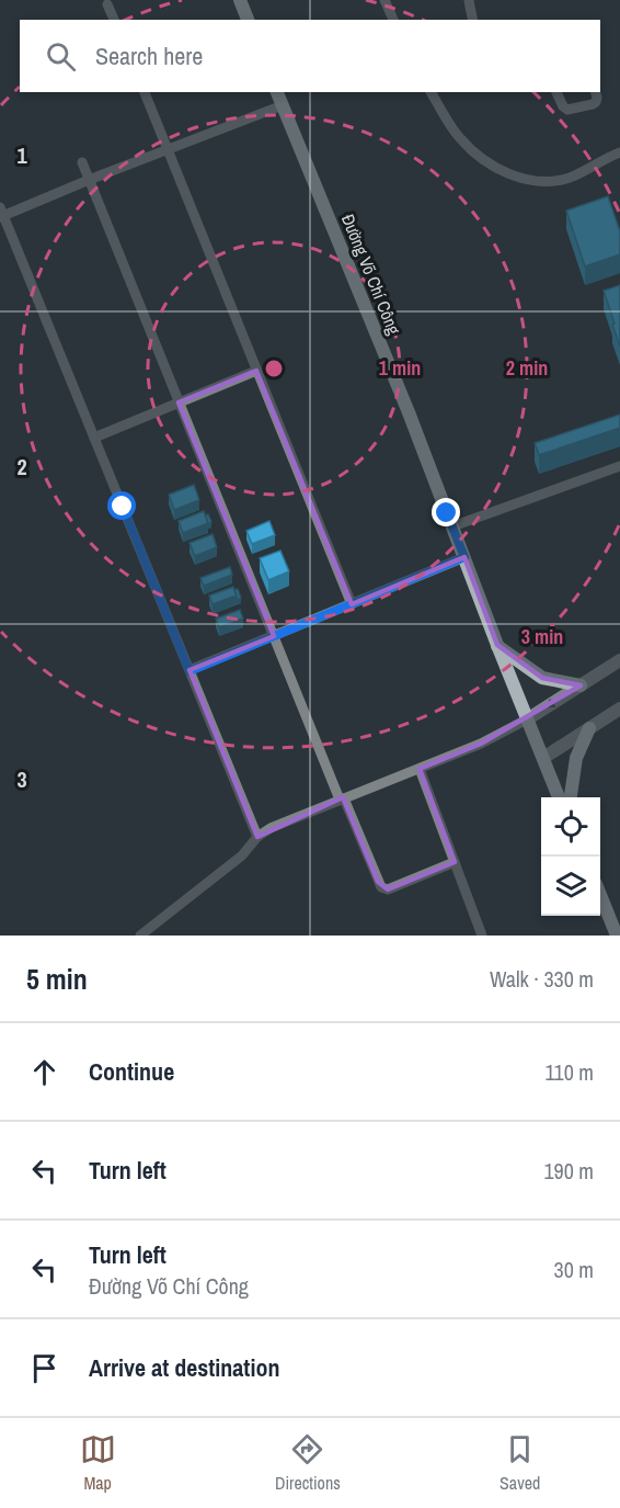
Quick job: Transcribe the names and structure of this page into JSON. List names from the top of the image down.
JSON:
{
  "streets": {
    "main road": ["Đường Võ Chí Công"]
  },
  "page": {
    "search": "Search here",
    "heading": ["5 min", "Walk · 330 m"],
    "list": [
      ["Continue", "110 m"],
      ["Turn left", "190 m"],
      ["Turn left", "Đường Võ Chí Công", "30 m"],
      "Arrive at destination"
    ],
    "nav": ["Map", "Directions", "Saved"]
  },
  "grid": {
    "rows": ["1", "2", "3"]
  },
  "rings": ["1 min", "2 min", "3 min"]
}
